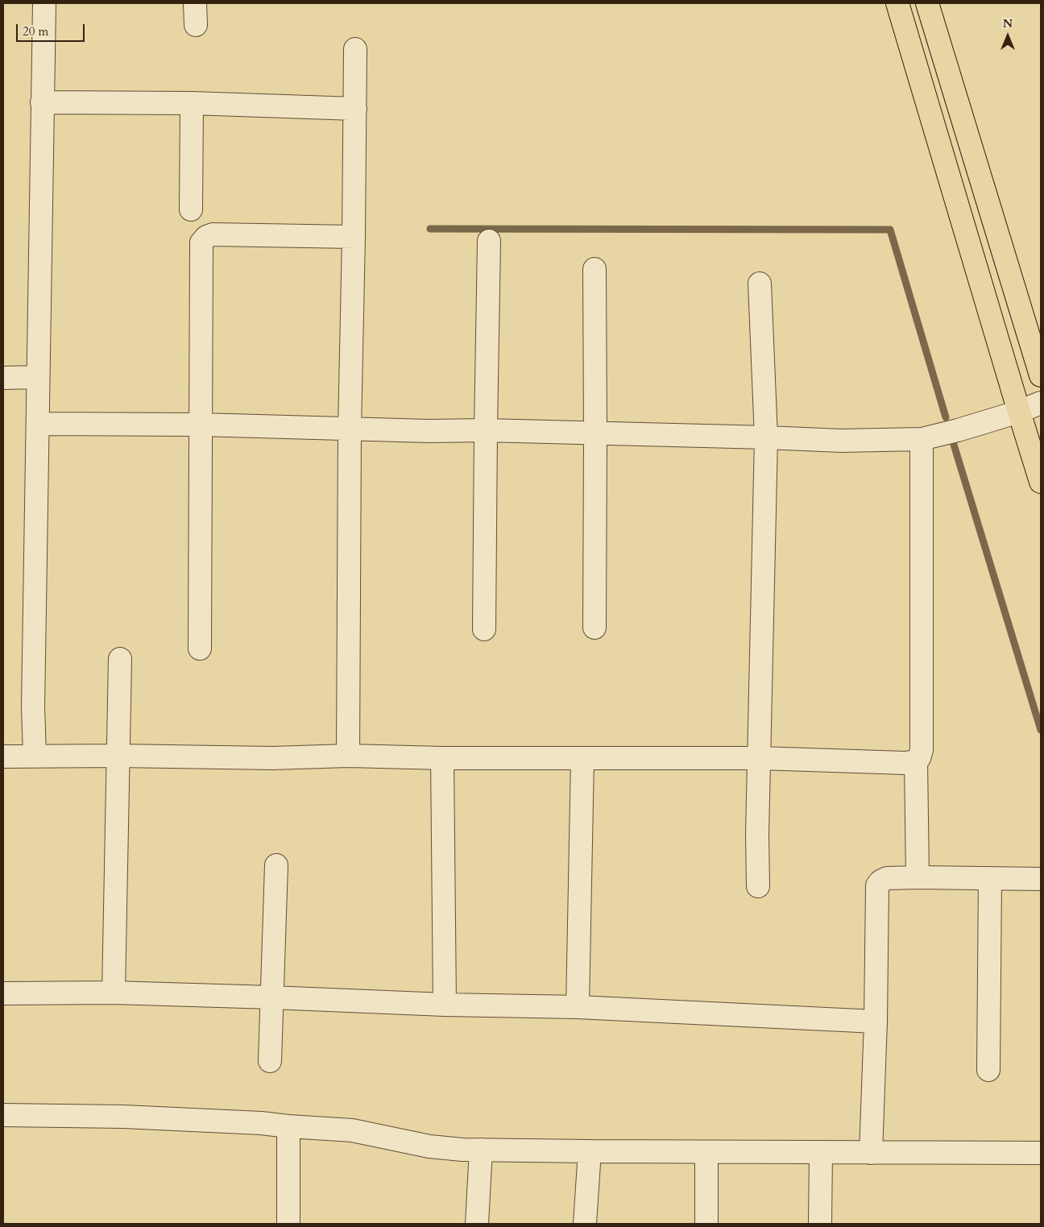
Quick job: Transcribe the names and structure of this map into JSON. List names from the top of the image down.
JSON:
{
  "scale_bar": "20 m",
  "north": "top"
}
